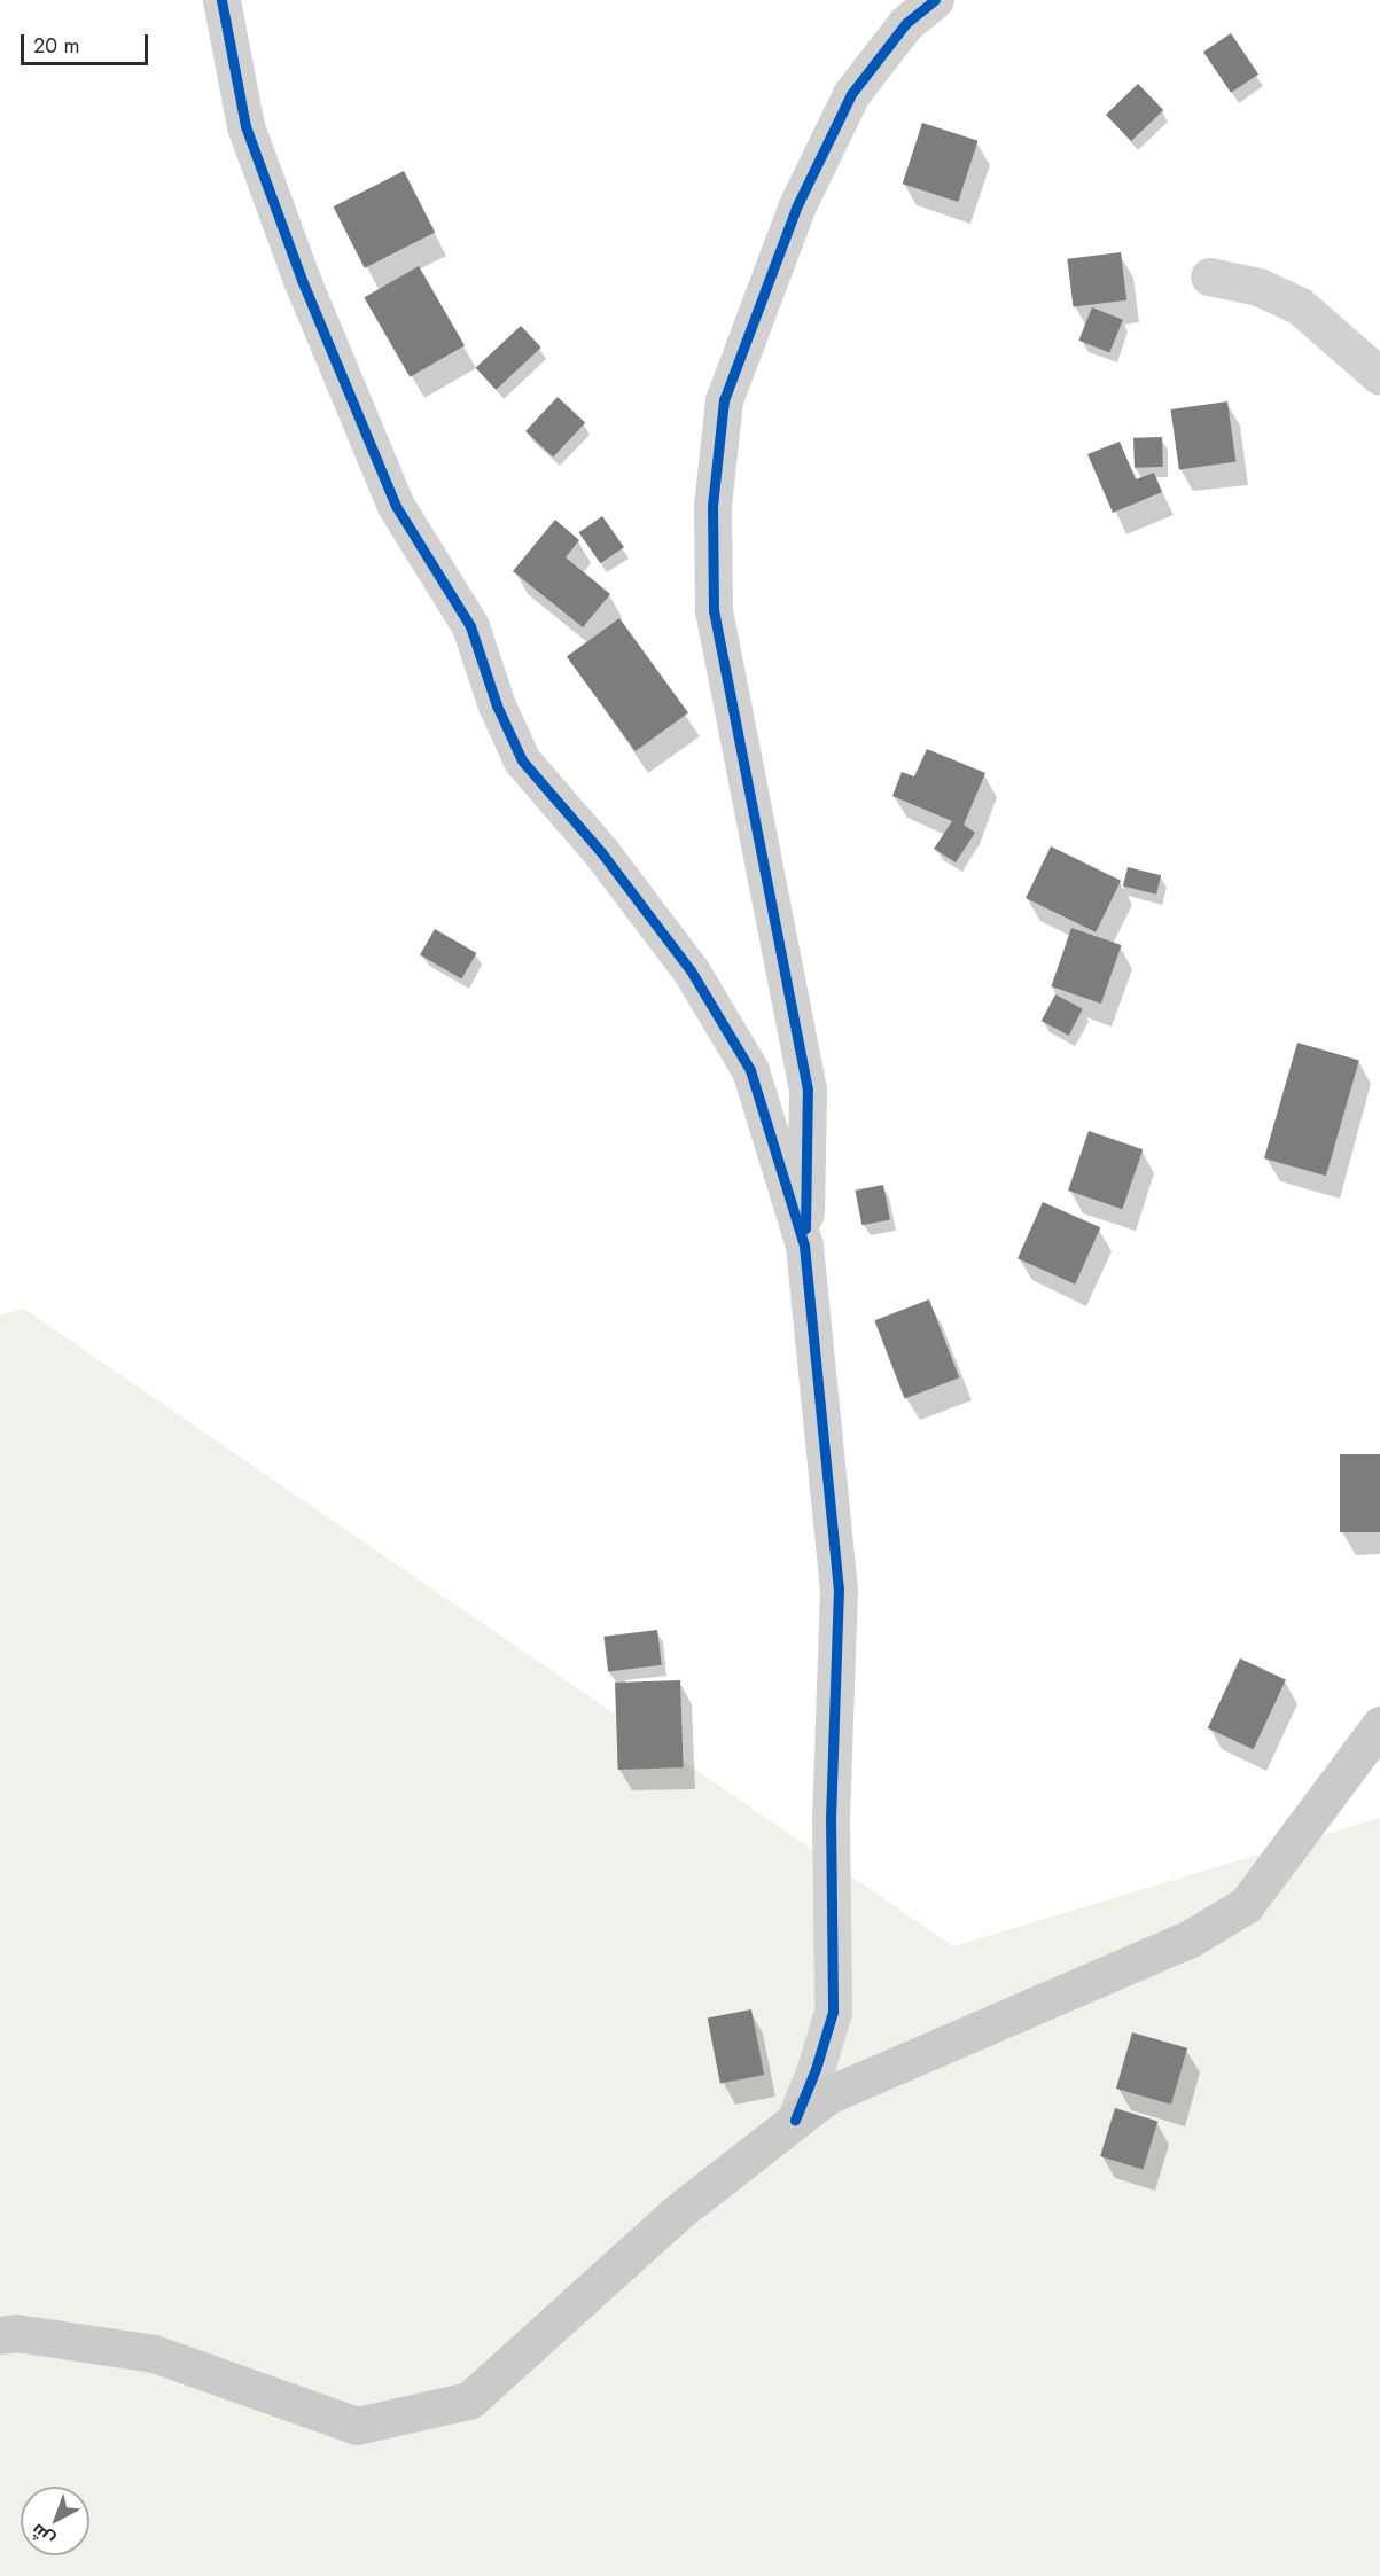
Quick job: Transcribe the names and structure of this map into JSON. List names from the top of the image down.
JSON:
{
  "scale_bar": "20 m",
  "north": "bottom left"
}
